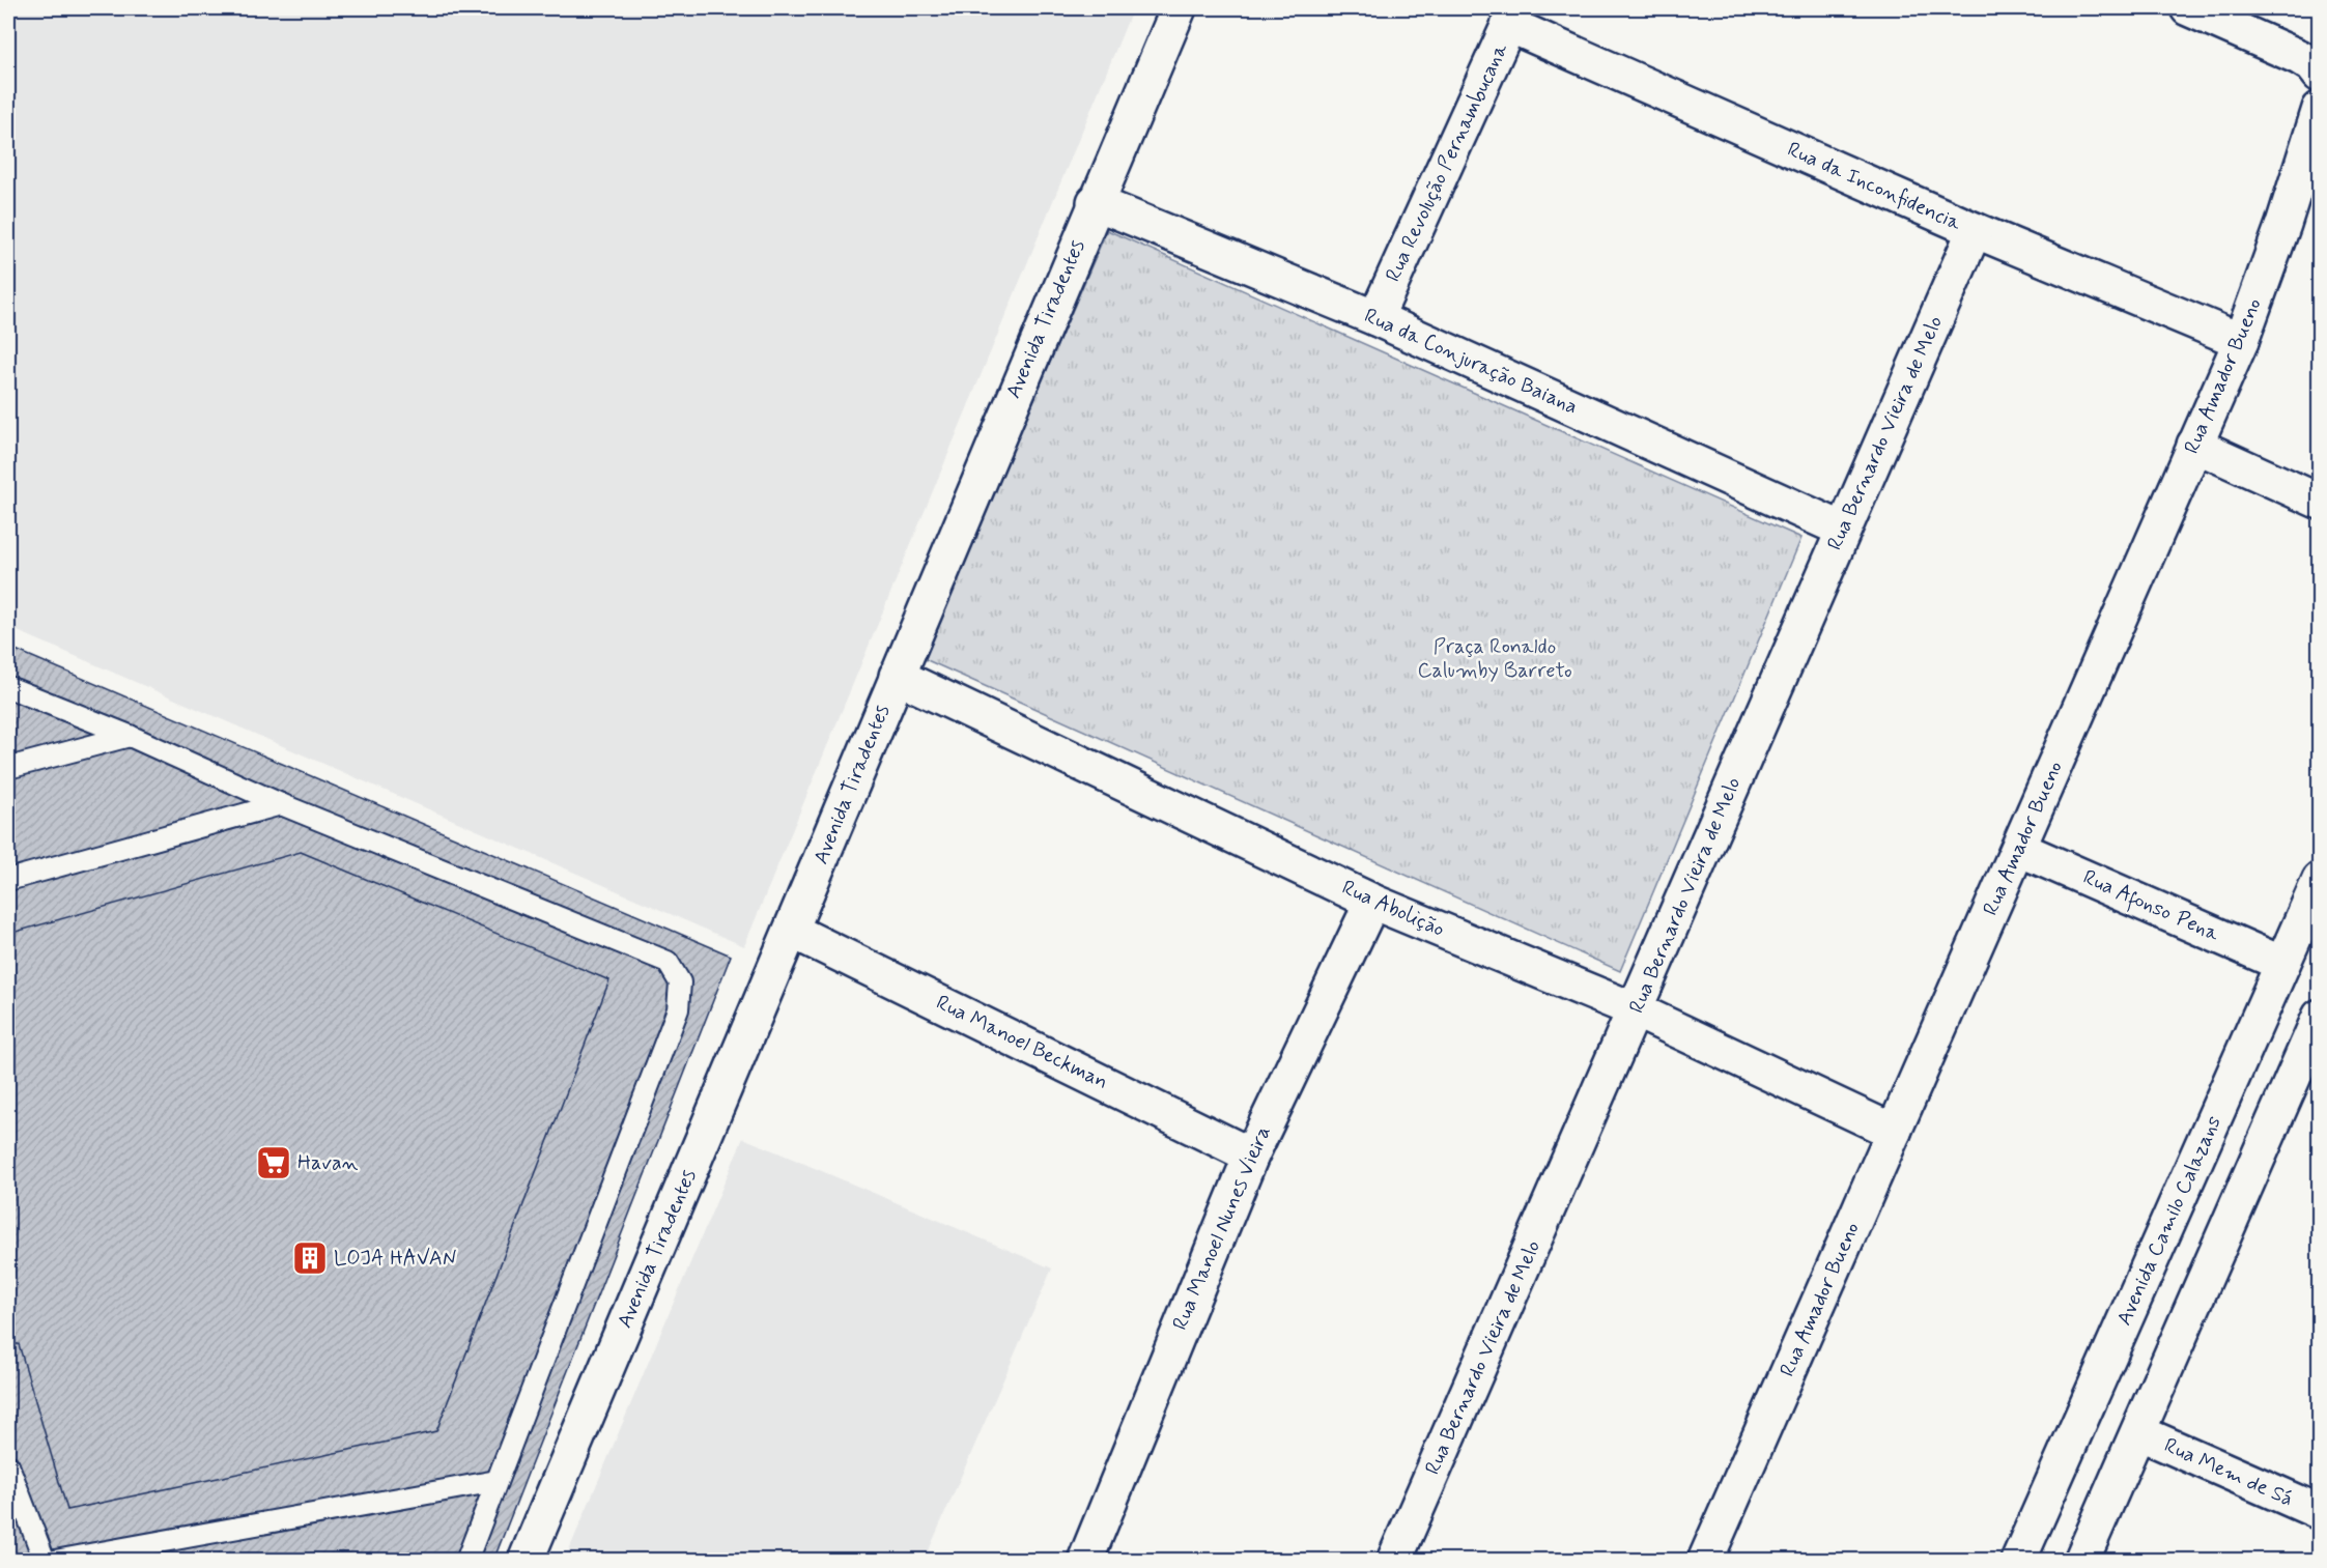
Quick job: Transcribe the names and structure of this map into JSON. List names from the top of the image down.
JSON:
{
  "streets": {
    "street": [
      "Rua Revolução Pernambucana",
      "Rua da Inconfidencia",
      "Avenida Tiradentes",
      "Rua da Conjuração Baiana",
      "Rua Amador Bueno",
      "Rua Bernardo Vieira de Melo",
      "Rua Afonso Pena",
      "Rua Abolição",
      "Rua Manoel Beckman",
      "Avenida Camilo Calazans",
      "Rua Manoel Nunes Vieira",
      "Rua Mem de Sá"
    ]
  },
  "crossings": [
    ["Rua Revolução Pernambucana", "Rua da Inconfidencia"],
    ["Rua Revolução Pernambucana", "Rua da Conjuração Baiana"],
    ["Rua da Inconfidencia", "Rua Amador Bueno"],
    ["Rua da Inconfidencia", "Rua Bernardo Vieira de Melo"],
    ["Avenida Tiradentes", "Rua da Conjuração Baiana"],
    ["Avenida Tiradentes", "Rua Abolição"],
    ["Avenida Tiradentes", "Rua Manoel Beckman"],
    ["Rua da Conjuração Baiana", "Rua Bernardo Vieira de Melo"],
    ["Rua Amador Bueno", "Rua Afonso Pena"],
    ["Rua Amador Bueno", "Rua Abolição"],
    ["Rua Bernardo Vieira de Melo", "Rua Abolição"],
    ["Rua Afonso Pena", "Avenida Camilo Calazans"],
    ["Rua Abolição", "Rua Manoel Nunes Vieira"],
    ["Rua Manoel Beckman", "Rua Manoel Nunes Vieira"]
  ],
  "parks": ["Praça Ronaldo Calumby Barreto"],
  "places": {
    "supermarket": ["Havan"],
    "building": ["LOJA HAVAN"]
  }
}
